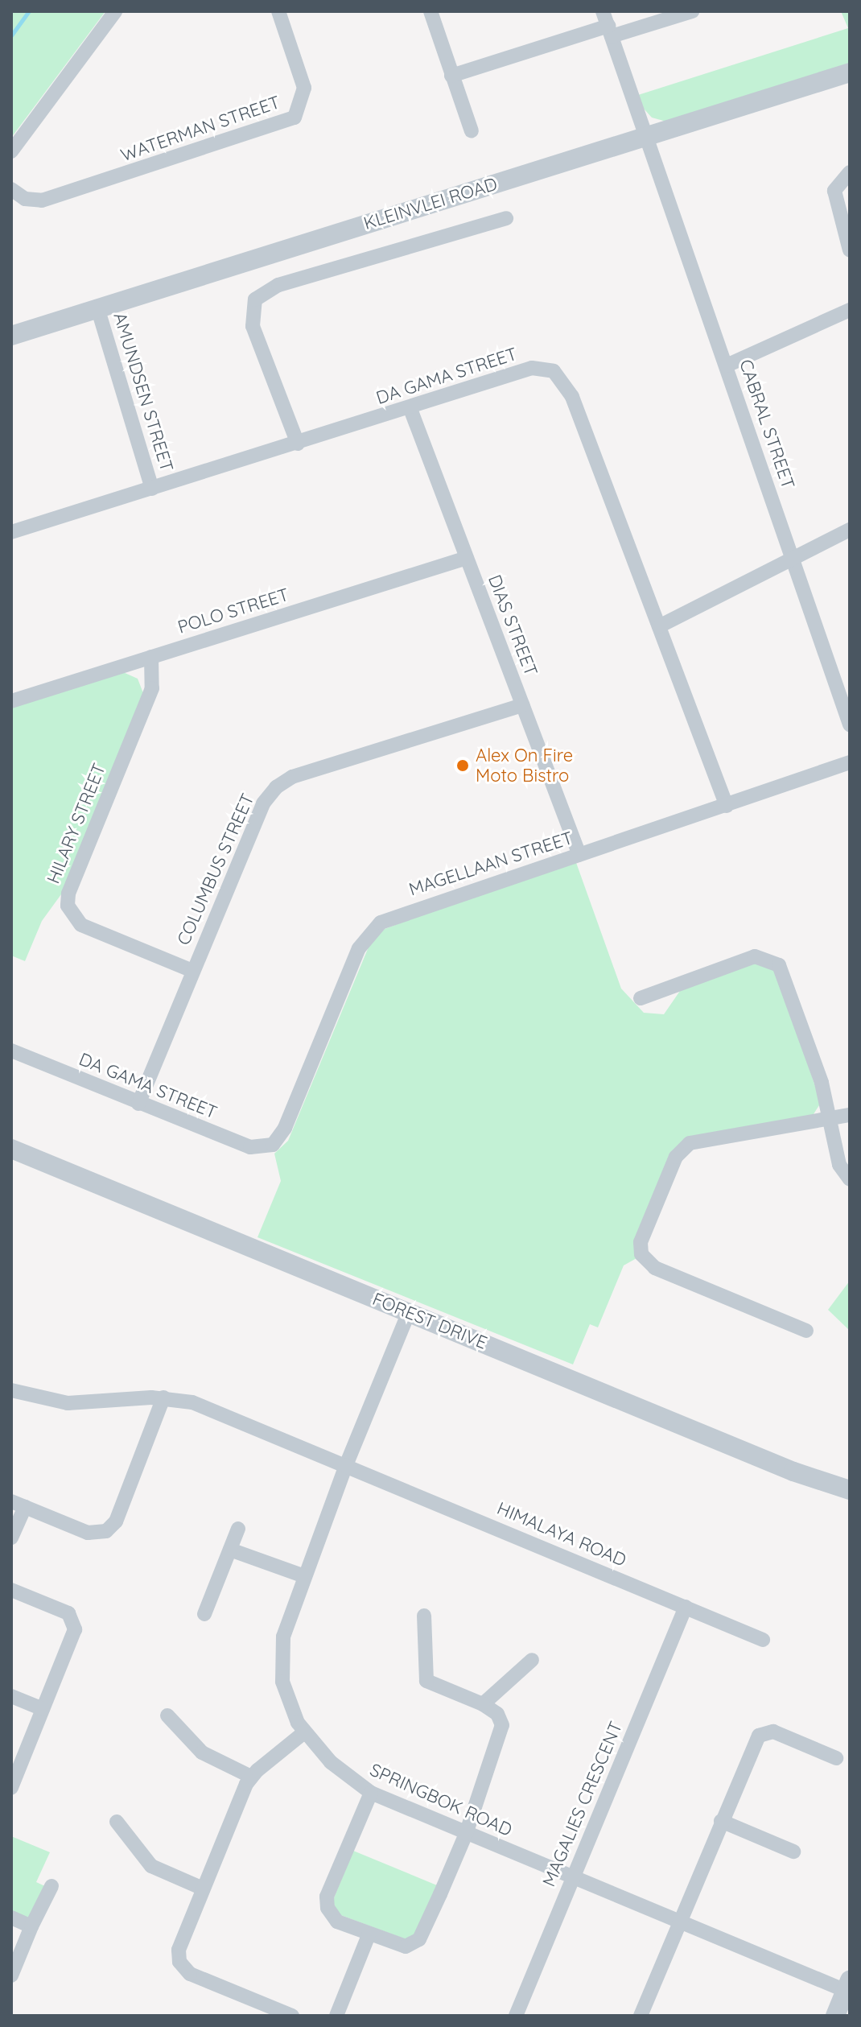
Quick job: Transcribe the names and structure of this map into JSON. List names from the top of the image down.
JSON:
{
  "streets": {
    "street": [
      "WATERMAN STREET",
      "KLEINVLEI ROAD",
      "DA GAMA STREET",
      "AMUNDSEN STREET",
      "CABRAL STREET",
      "POLO STREET",
      "DIAS STREET",
      "HILARY STREET",
      "MAGELLAAN STREET",
      "COLUMBUS STREET",
      "FOREST DRIVE",
      "HIMALAYA ROAD",
      "SPRINGBOK ROAD",
      "MAGALIES CRESCENT"
    ]
  },
  "crossings": [
    ["KLEINVLEI ROAD", "AMUNDSEN STREET"],
    ["KLEINVLEI ROAD", "CABRAL STREET"],
    ["DA GAMA STREET", "AMUNDSEN STREET"],
    ["DA GAMA STREET", "DIAS STREET"],
    ["DA GAMA STREET", "MAGELLAAN STREET"],
    ["DA GAMA STREET", "COLUMBUS STREET"],
    ["POLO STREET", "DIAS STREET"],
    ["POLO STREET", "HILARY STREET"],
    ["DIAS STREET", "MAGELLAAN STREET"],
    ["DIAS STREET", "COLUMBUS STREET"],
    ["HILARY STREET", "COLUMBUS STREET"],
    ["FOREST DRIVE", "SPRINGBOK ROAD"],
    ["HIMALAYA ROAD", "SPRINGBOK ROAD"],
    ["HIMALAYA ROAD", "MAGALIES CRESCENT"],
    ["SPRINGBOK ROAD", "MAGALIES CRESCENT"]
  ],
  "places": ["Alex On Fire Moto Bistro"]
}
